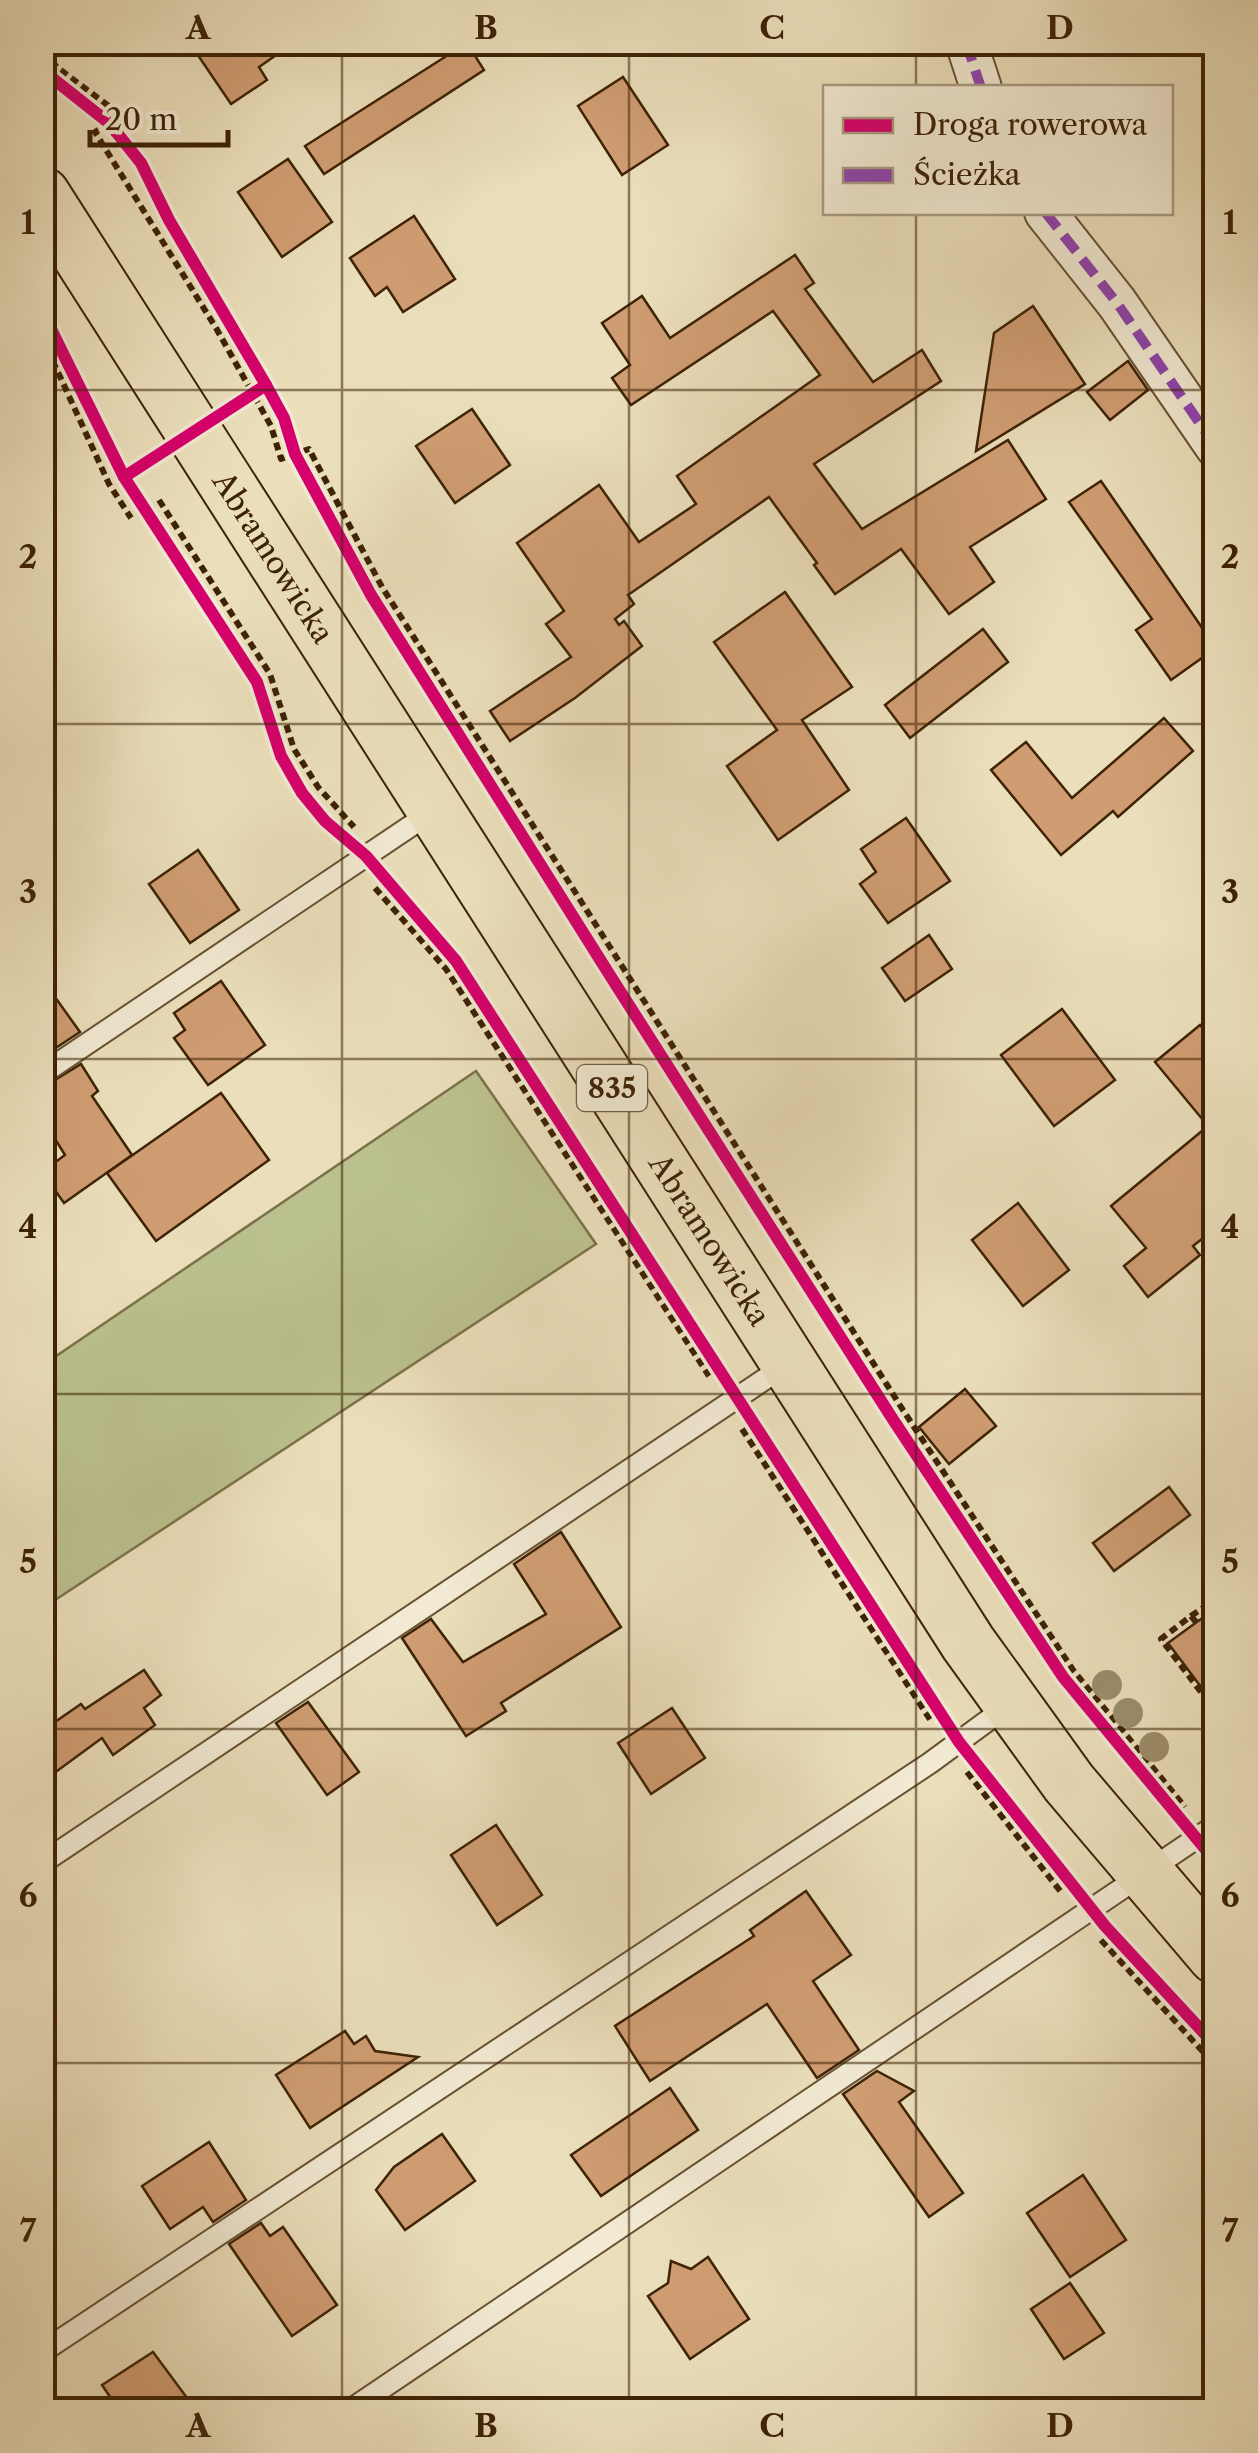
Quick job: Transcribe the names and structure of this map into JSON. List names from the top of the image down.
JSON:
{
  "streets": {
    "main road": ["Abramowicka", "835"]
  },
  "legend": ["Droga rowerowa", "Ścieżka"],
  "scale_bar": "20 m",
  "grid": {
    "columns": [
      "A",
      "B",
      "C",
      "D"
    ],
    "rows": [
      "1",
      "2",
      "3",
      "4",
      "5",
      "6",
      "7"
    ]
  }
}
